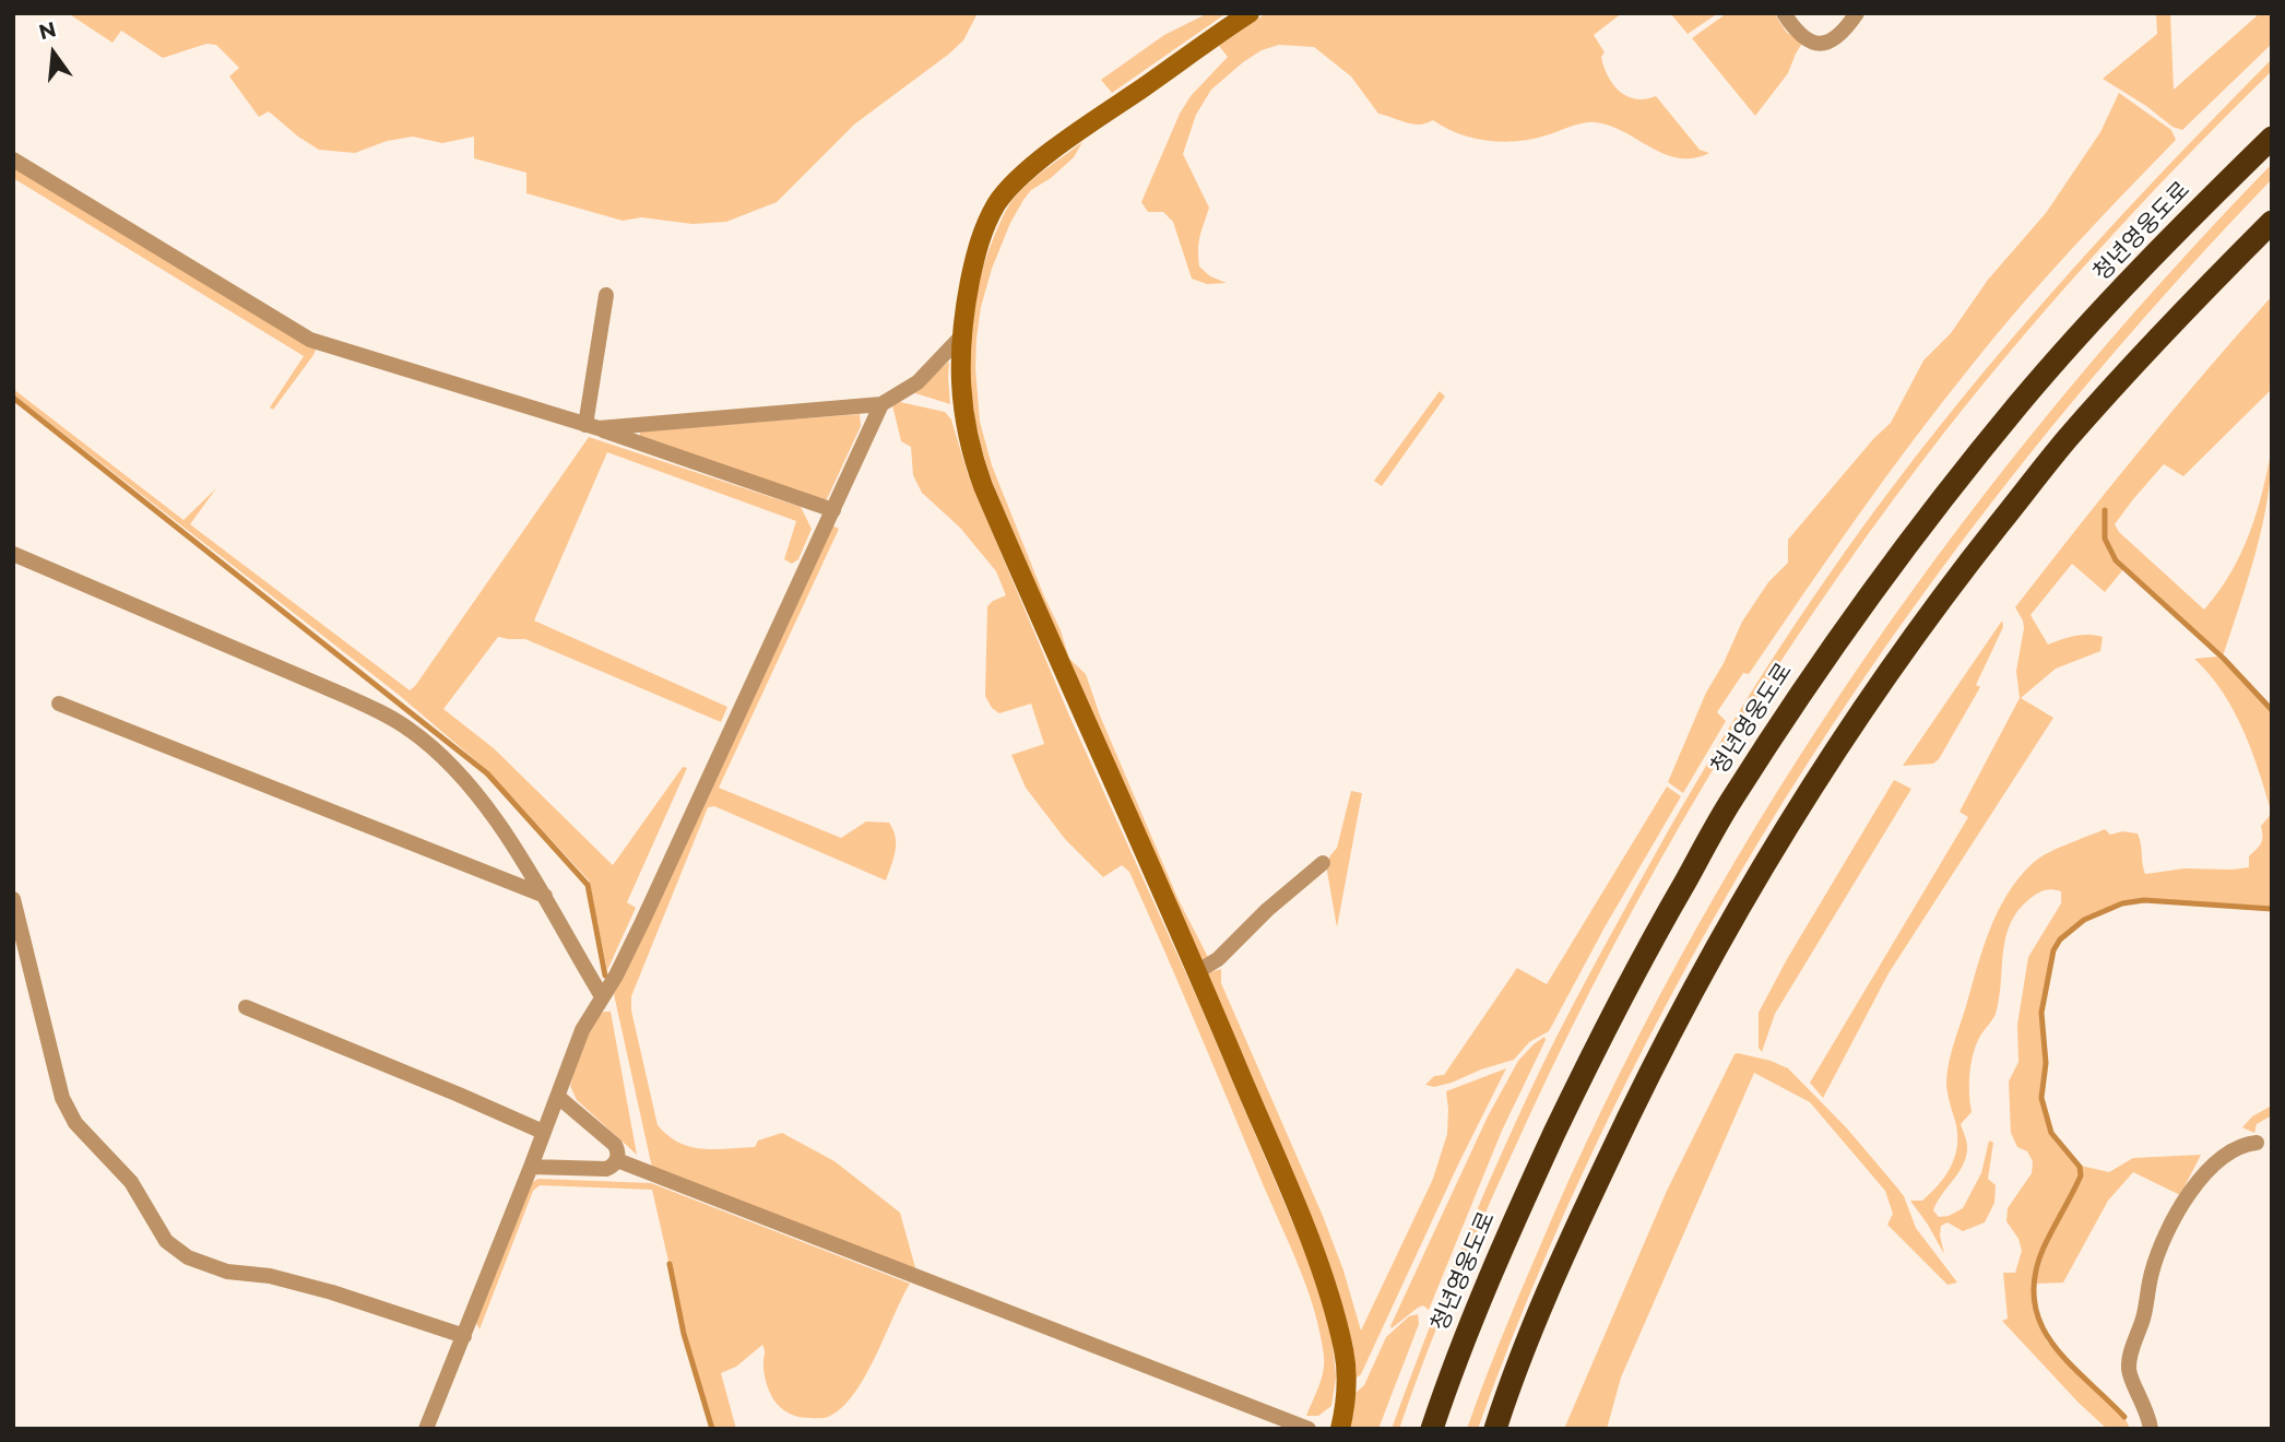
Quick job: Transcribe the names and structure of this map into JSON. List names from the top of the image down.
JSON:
{
  "streets": {
    "highway": ["청년영웅도로"]
  },
  "north": "top"
}
